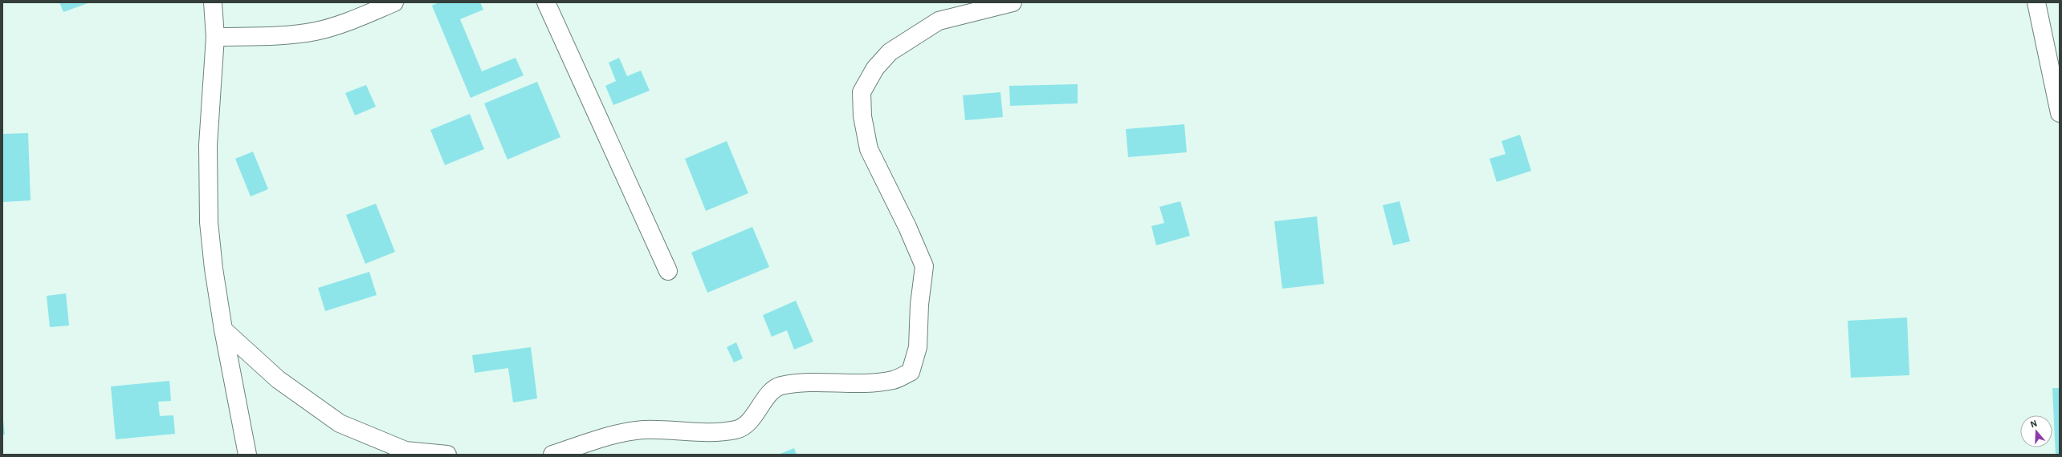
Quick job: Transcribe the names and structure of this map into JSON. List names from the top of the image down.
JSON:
{
  "north": "top"
}
